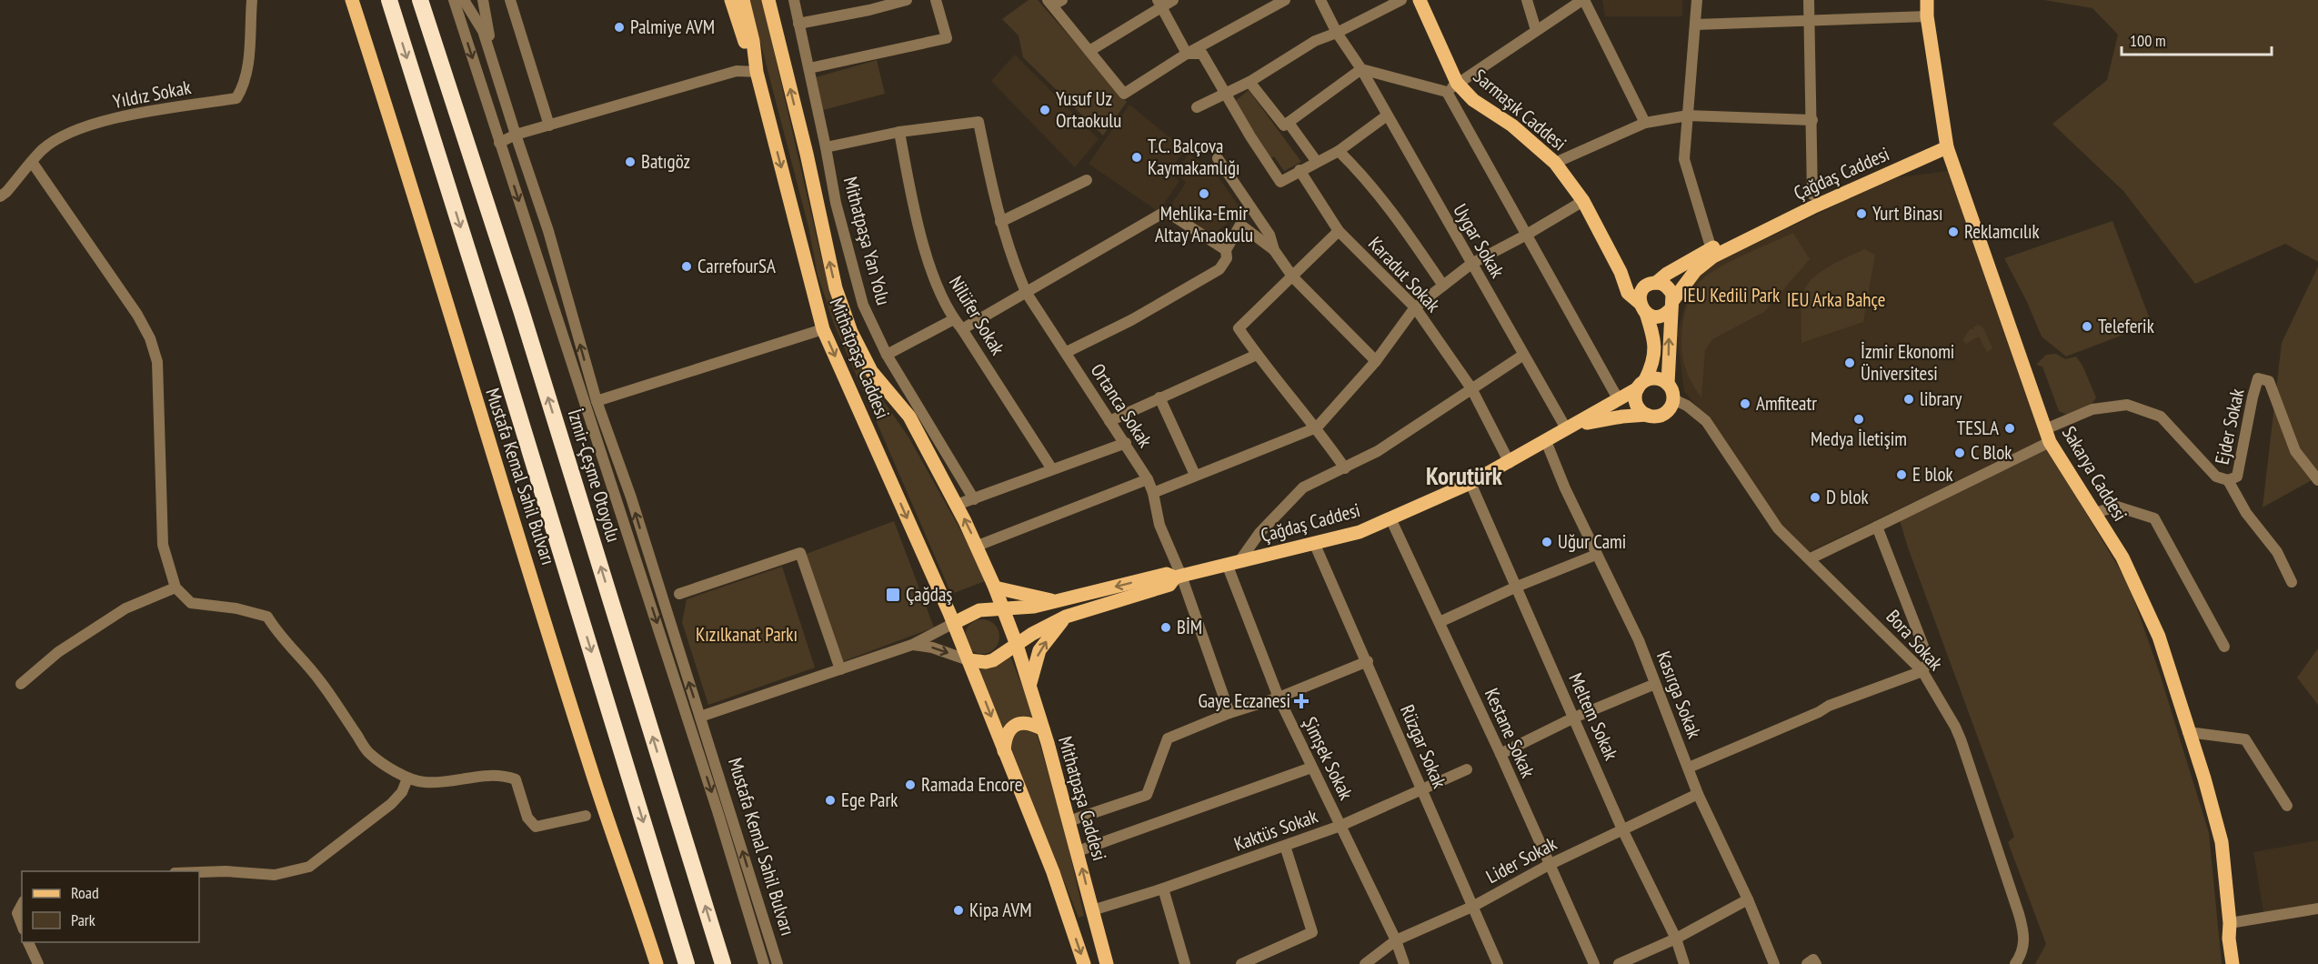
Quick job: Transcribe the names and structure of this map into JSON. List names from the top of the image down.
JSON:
{
  "streets": {
    "highway": ["İzmir-Çeşme Otoyolu"],
    "main road": [
      "Sarmaşık Caddesi",
      "Çağdaş Caddesi",
      "Mithatpaşa Caddesi",
      "Sakarya Caddesi",
      "Mustafa Kemal Sahil Bulvarı"
    ],
    "street": [
      "Yıldız Sokak",
      "Mithatpaşa Yan Yolu",
      "Uygar Sokak",
      "Karadut Sokak",
      "Nilüfer Sokak",
      "Ortanca Sokak",
      "Ejder Sokak",
      "Bora Sokak",
      "Kasırga Sokak",
      "Meltem Sokak",
      "Kestane Sokak",
      "Rüzgar Sokak",
      "Şimşek Sokak",
      "Kaktüs Sokak",
      "Lider Sokak"
    ]
  },
  "crossings": [
    ["Sarmaşık Caddesi", "Çağdaş Caddesi"],
    ["Çağdaş Caddesi", "Uygar Sokak"],
    ["Çağdaş Caddesi", "Karadut Sokak"],
    ["Çağdaş Caddesi", "Mithatpaşa Caddesi"],
    ["Çağdaş Caddesi", "Ortanca Sokak"],
    ["Çağdaş Caddesi", "Sakarya Caddesi"],
    ["Çağdaş Caddesi", "Bora Sokak"],
    ["Çağdaş Caddesi", "Kasırga Sokak"],
    ["Çağdaş Caddesi", "Meltem Sokak"],
    ["Çağdaş Caddesi", "Kestane Sokak"],
    ["Çağdaş Caddesi", "Rüzgar Sokak"],
    ["Çağdaş Caddesi", "Şimşek Sokak"],
    ["Nilüfer Sokak", "Ortanca Sokak"],
    ["Mithatpaşa Caddesi", "Kaktüs Sokak"],
    ["Ejder Sokak", "Sakarya Caddesi"],
    ["Ejder Sokak", "Bora Sokak"],
    ["Kasırga Sokak", "Lider Sokak"],
    ["Meltem Sokak", "Lider Sokak"],
    ["Kestane Sokak", "Lider Sokak"],
    ["Rüzgar Sokak", "Kaktüs Sokak"],
    ["Rüzgar Sokak", "Lider Sokak"],
    ["Şimşek Sokak", "Kaktüs Sokak"],
    ["Şimşek Sokak", "Lider Sokak"]
  ],
  "districts": ["Korutürk"],
  "parks": ["IEU Kedili Park", "IEU Arka Bahçe", "Kızılkanat Parkı"],
  "places": {
    "other": [
      "Palmiye AVM",
      "Yusuf Uz Ortaokulu",
      "T.C. Balçova Kaymakamlığı",
      "Batıgöz",
      "Mehlika-Emir Altay Anaokulu",
      "Yurt Binası",
      "Reklamcılık",
      "CarrefourSA",
      "Teleferik",
      "İzmir Ekonomi Üniversitesi",
      "library",
      "Amfiteatr",
      "Medya İletişim",
      "TESLA",
      "C Blok",
      "E blok",
      "D blok",
      "Uğur Cami",
      "BİM",
      "Ramada Encore",
      "Ege Park",
      "Kipa AVM"
    ],
    "transit": ["Çağdaş"],
    "health": ["Gaye Eczanesi"]
  },
  "legend": ["Road", "Park"],
  "scale_bar": "100 m"
}
